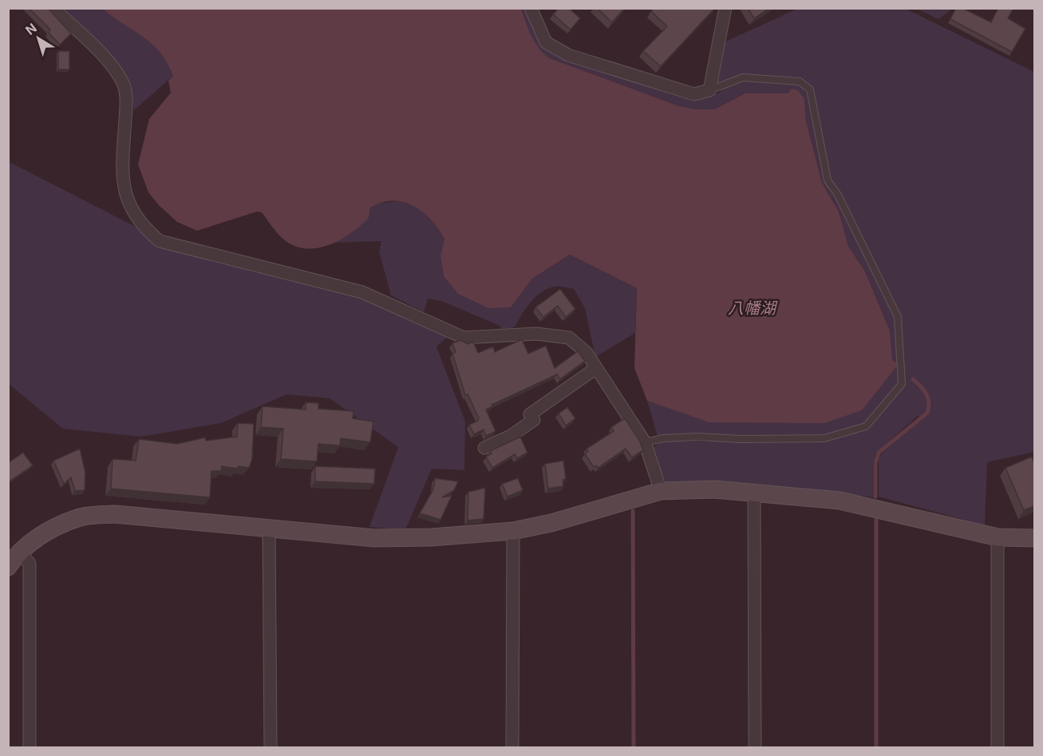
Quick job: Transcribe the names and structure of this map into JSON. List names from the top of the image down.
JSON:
{
  "water": ["八幡湖"],
  "north": "top left"
}
